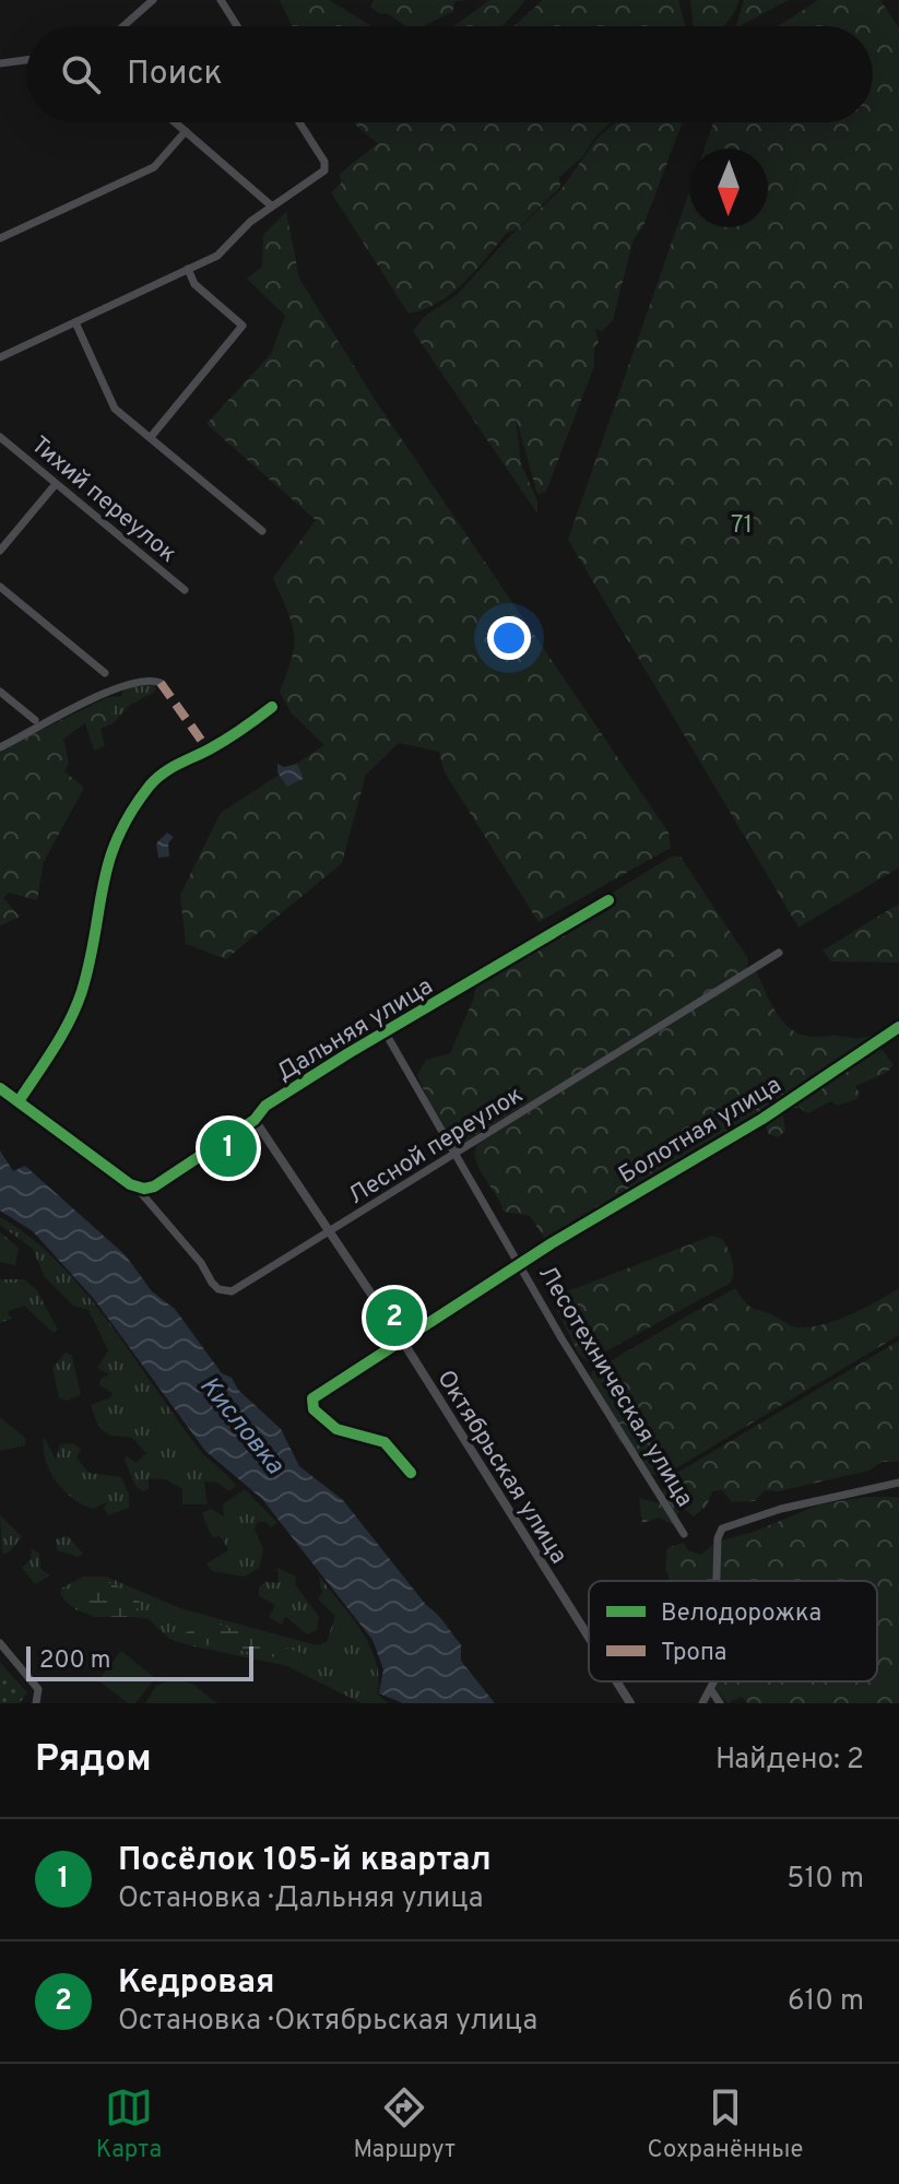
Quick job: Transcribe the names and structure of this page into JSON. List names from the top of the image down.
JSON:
{
  "streets": {
    "street": [
      "Тихий переулок",
      "Дальняя улица",
      "Болотная улица",
      "Лесной переулок",
      "Лесотехническая улица",
      "Октябрьская улица"
    ]
  },
  "crossings": [
    ["Дальняя улица", "Лесной переулок"],
    ["Дальняя улица", "Лесотехническая улица"],
    ["Дальняя улица", "Октябрьская улица"],
    ["Болотная улица", "Лесотехническая улица"],
    ["Болотная улица", "Октябрьская улица"],
    ["Лесной переулок", "Лесотехническая улица"],
    ["Лесной переулок", "Октябрьская улица"]
  ],
  "water": ["Кисловка"],
  "parks": ["71"],
  "legend": ["Велодорожка", "Тропа"],
  "scale_bar": "200 m",
  "north": "bottom",
  "page": {
    "search": "Поиск",
    "pins": ["1", "2"],
    "scale": "200 m",
    "heading": ["Рядом", "Найдено: 2"],
    "list": [
      {
        "mark": "1",
        "name": "Посёлок 105-й квартал",
        "note": "Остановка · Дальняя улица",
        "value": "510 m"
      },
      {
        "mark": "2",
        "name": "Кедровая",
        "note": "Остановка · Октябрьская улица",
        "value": "610 m"
      }
    ],
    "nav": ["Карта", "Маршрут", "Сохранённые"]
  }
}
